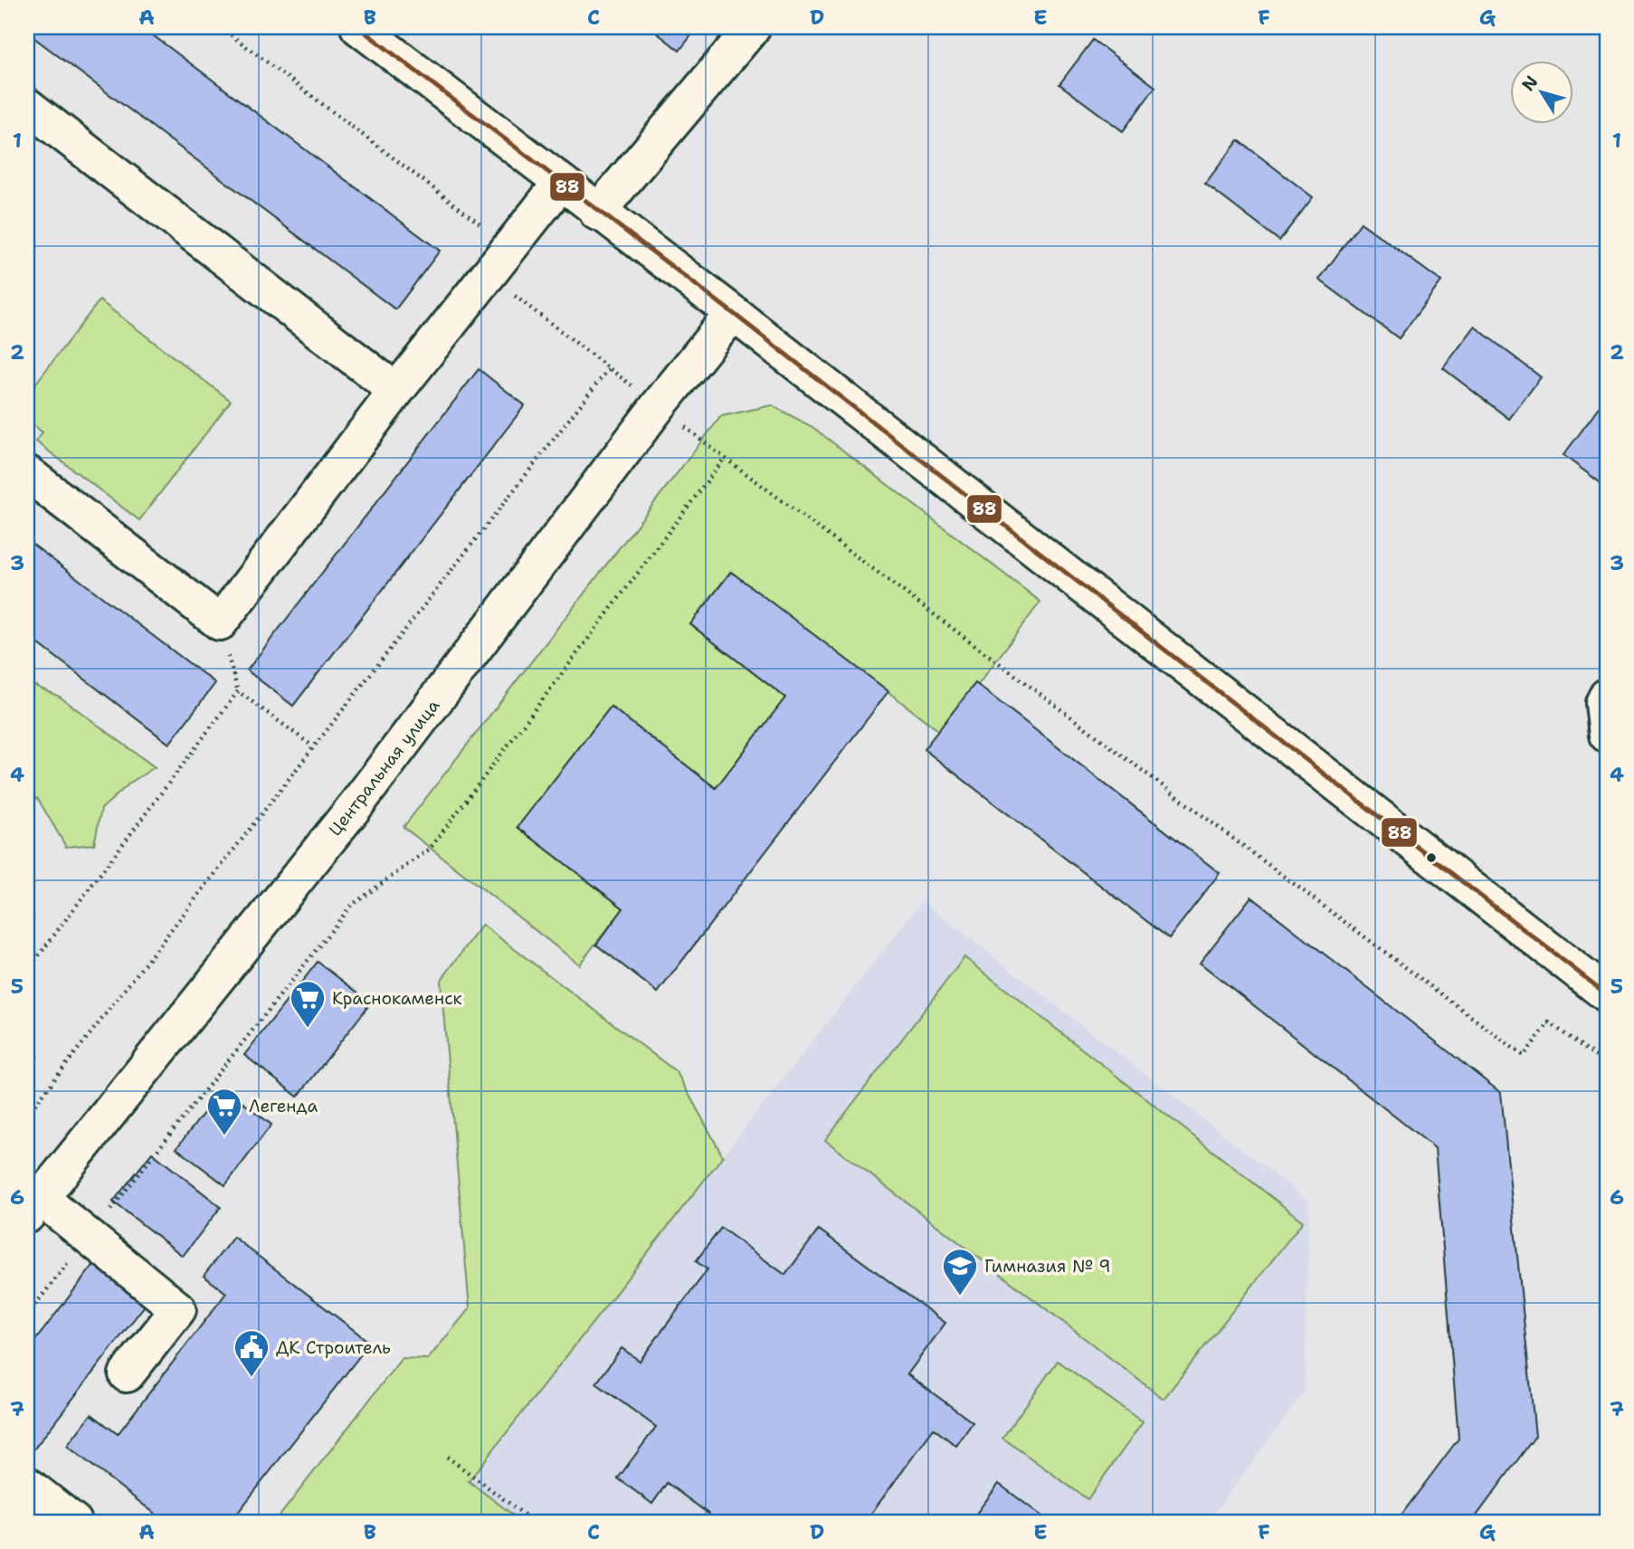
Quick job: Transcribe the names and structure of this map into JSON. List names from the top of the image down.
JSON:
{
  "streets": {
    "street": ["Центральная улица"]
  },
  "places": {
    "supermarket": ["Краснокаменск", "Легенда"],
    "school or university": ["Гимназия № 9"],
    "public building": ["ДК Строитель"]
  },
  "lines": ["transit line 88"],
  "north": "top left",
  "grid": {
    "columns": [
      "A",
      "B",
      "C",
      "D",
      "E",
      "F",
      "G"
    ],
    "rows": [
      "1",
      "2",
      "3",
      "4",
      "5",
      "6",
      "7"
    ]
  }
}
